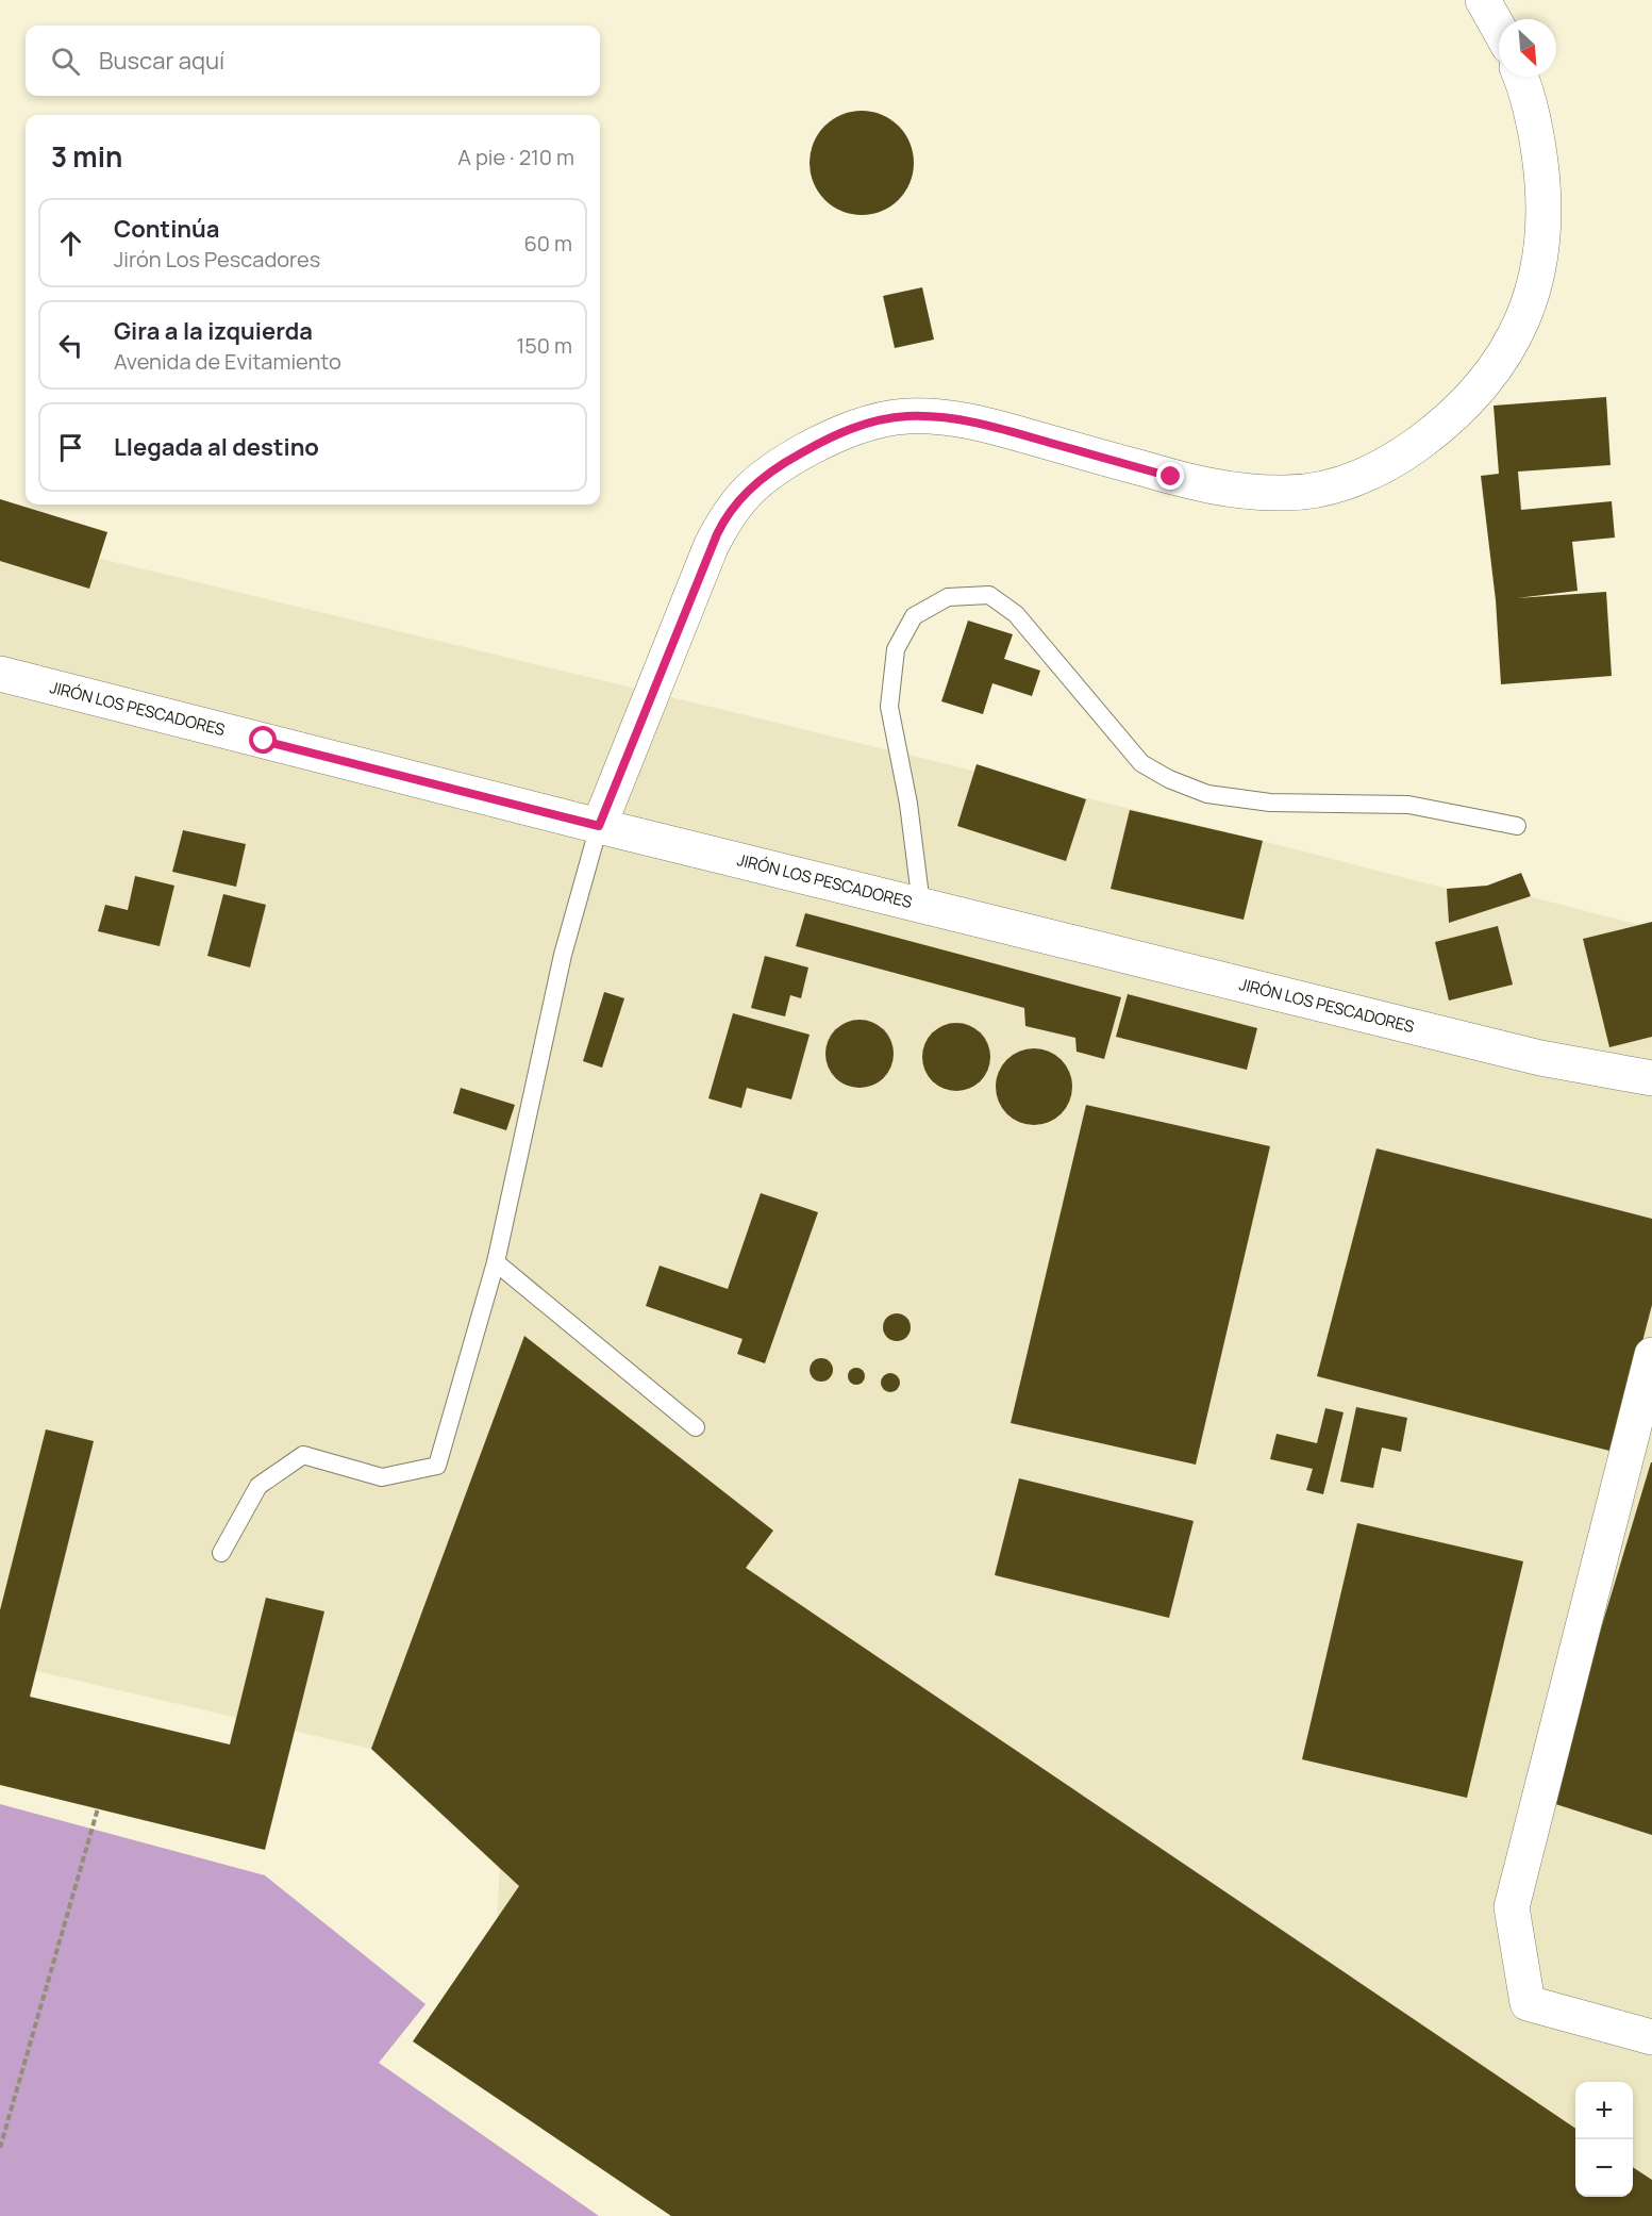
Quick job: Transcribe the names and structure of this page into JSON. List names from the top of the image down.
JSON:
{
  "streets": {
    "street": ["JIRÓN LOS PESCADORES"]
  },
  "north": "bottom right",
  "page": {
    "search": "Buscar aquí",
    "heading": ["3 min", "A pie · 210 m"],
    "list": [
      ["Continúa", "Jirón Los Pescadores", "60 m"],
      ["Gira a la izquierda", "Avenida de Evitamiento", "150 m"],
      "Llegada al destino"
    ],
    "map_buttons": ["+", "−"]
  }
}
